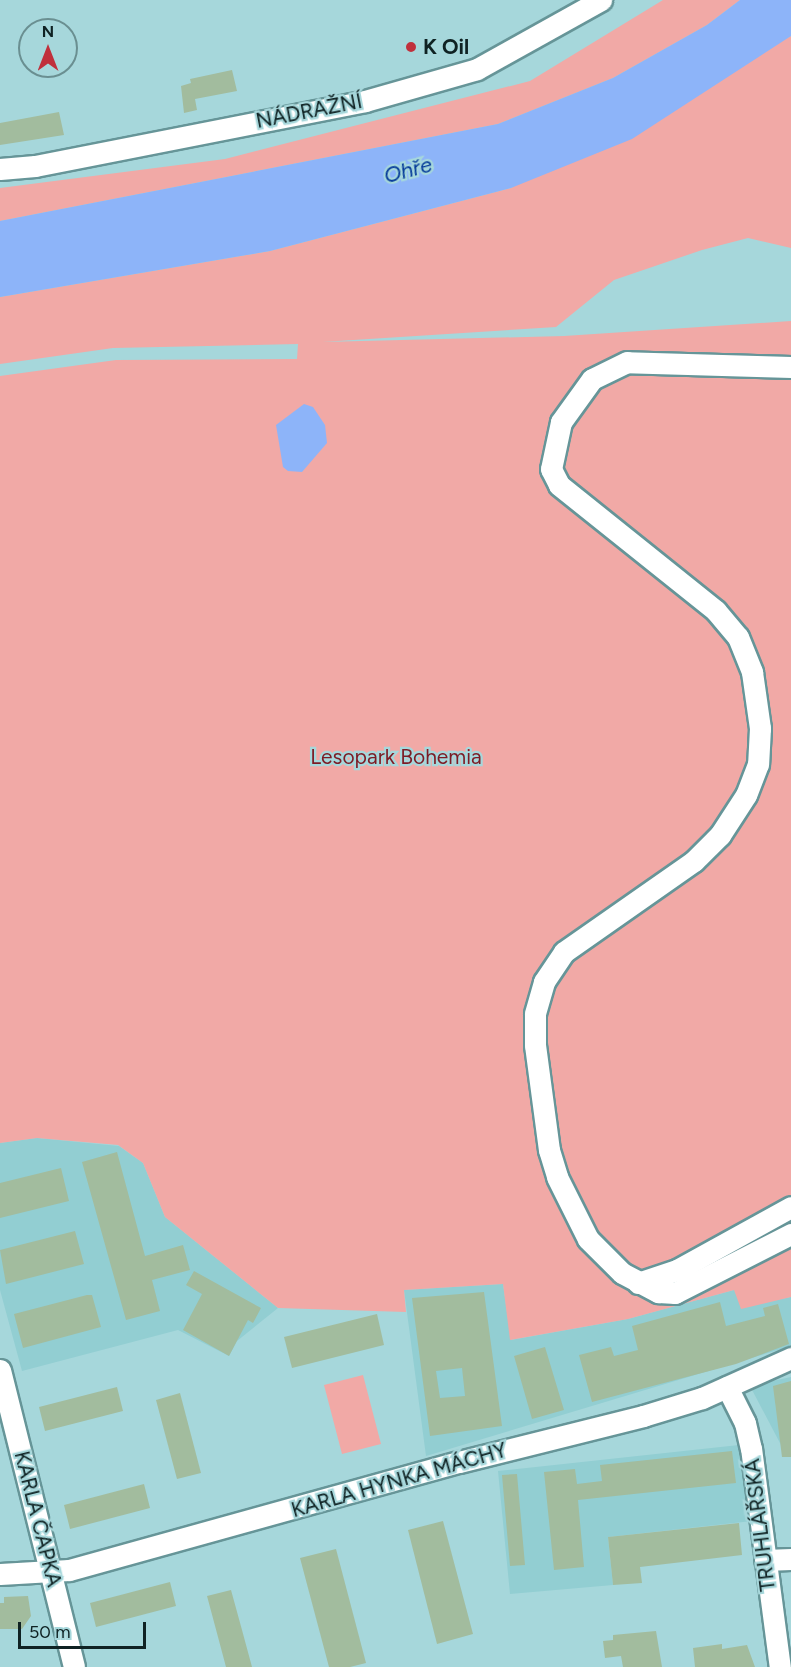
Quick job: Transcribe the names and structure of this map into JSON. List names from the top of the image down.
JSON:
{
  "streets": {
    "street": [
      "NÁDRAŽNÍ",
      "KARLA HYNKA MÁCHY",
      "KARLA ČAPKA",
      "TRUHLÁŘSKÁ"
    ]
  },
  "crossings": [
    ["KARLA HYNKA MÁCHY", "KARLA ČAPKA"],
    ["KARLA HYNKA MÁCHY", "TRUHLÁŘSKÁ"]
  ],
  "water": ["Ohře"],
  "parks": ["Lesopark Bohemia"],
  "places": ["K Oil"],
  "scale_bar": "50 m",
  "north": "top"
}
